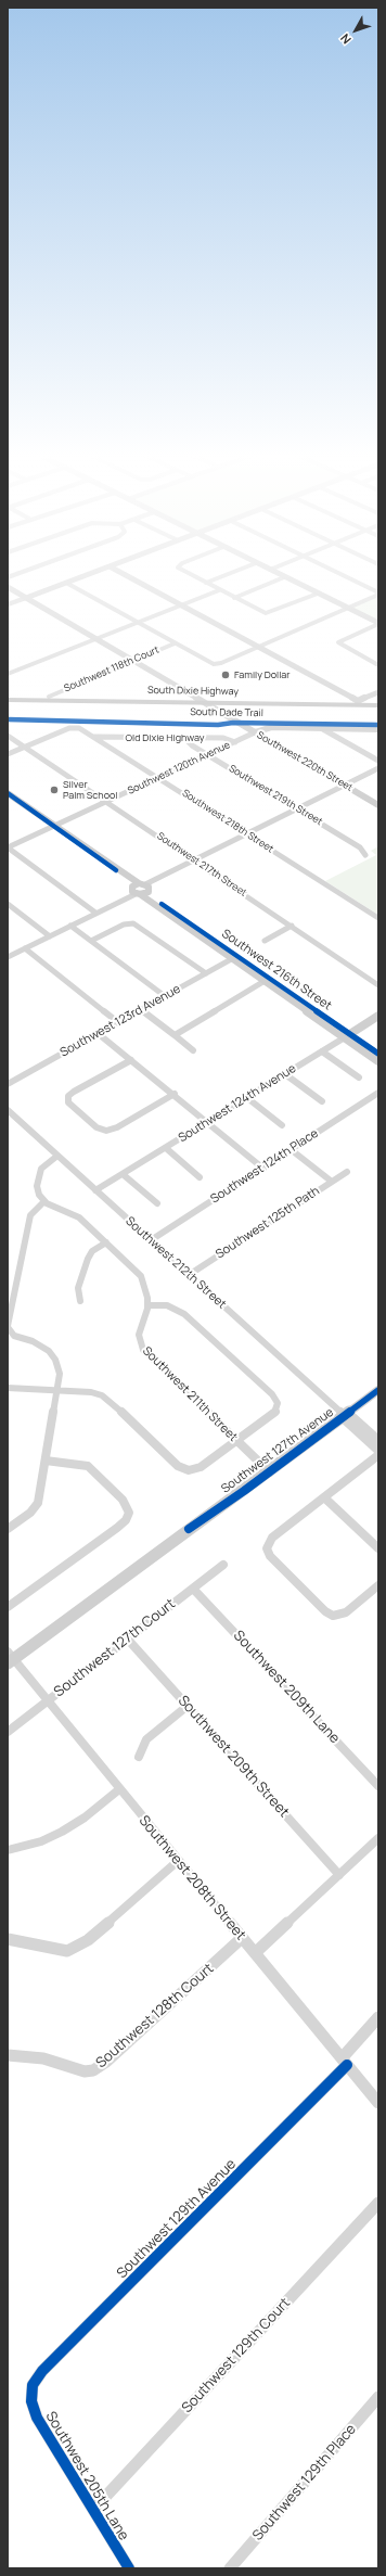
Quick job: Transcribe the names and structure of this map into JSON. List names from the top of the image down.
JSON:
{
  "streets": {
    "highway": ["South Dixie Highway"],
    "street": [
      "Southwest 118th Court",
      "Old Dixie Highway",
      "Southwest 220th Street",
      "Southwest 120th Avenue",
      "Southwest 219th Street",
      "Southwest 218th Street",
      "Southwest 217th Street",
      "Southwest 216th Street",
      "Southwest 123rd Avenue",
      "Southwest 124th Avenue",
      "Southwest 124th Place",
      "Southwest 125th Path",
      "Southwest 212th Street",
      "Southwest 211th Street",
      "Southwest 127th Avenue",
      "Southwest 127th Court",
      "Southwest 209th Lane",
      "Southwest 209th Street",
      "Southwest 208th Street",
      "Southwest 128th Court",
      "Southwest 129th Avenue",
      "Southwest 129th Court",
      "Southwest 205th Lane",
      "Southwest 129th Place"
    ],
    "cycle path": ["South Dade Trail"]
  },
  "crossings": [
    ["Southwest 118th Court", "South Dixie Highway"],
    ["Southwest 118th Court", "Southwest 220th Street"],
    ["South Dixie Highway", "Southwest 220th Street"],
    ["Old Dixie Highway", "Southwest 120th Avenue"],
    ["Old Dixie Highway", "Southwest 219th Street"],
    ["Old Dixie Highway", "Southwest 218th Street"],
    ["Southwest 220th Street", "Southwest 120th Avenue"],
    ["Southwest 120th Avenue", "Southwest 219th Street"],
    ["Southwest 120th Avenue", "Southwest 218th Street"],
    ["Southwest 120th Avenue", "Southwest 217th Street"],
    ["Southwest 120th Avenue", "Southwest 216th Street"],
    ["Southwest 218th Street", "Southwest 217th Street"],
    ["Southwest 216th Street", "Southwest 123rd Avenue"],
    ["Southwest 216th Street", "Southwest 124th Avenue"],
    ["Southwest 124th Avenue", "Southwest 212th Street"],
    ["Southwest 124th Place", "Southwest 212th Street"],
    ["Southwest 125th Path", "Southwest 212th Street"],
    ["Southwest 212th Street", "Southwest 127th Avenue"],
    ["Southwest 211th Street", "Southwest 127th Avenue"],
    ["Southwest 127th Avenue", "Southwest 208th Street"],
    ["Southwest 127th Court", "Southwest 209th Lane"],
    ["Southwest 127th Court", "Southwest 209th Street"],
    ["Southwest 127th Court", "Southwest 208th Street"],
    ["Southwest 208th Street", "Southwest 128th Court"],
    ["Southwest 208th Street", "Southwest 129th Avenue"],
    ["Southwest 129th Avenue", "Southwest 205th Lane"],
    ["Southwest 129th Court", "Southwest 205th Lane"]
  ],
  "places": ["Family Dollar", "Silver Palm School"],
  "north": "bottom left"
}
